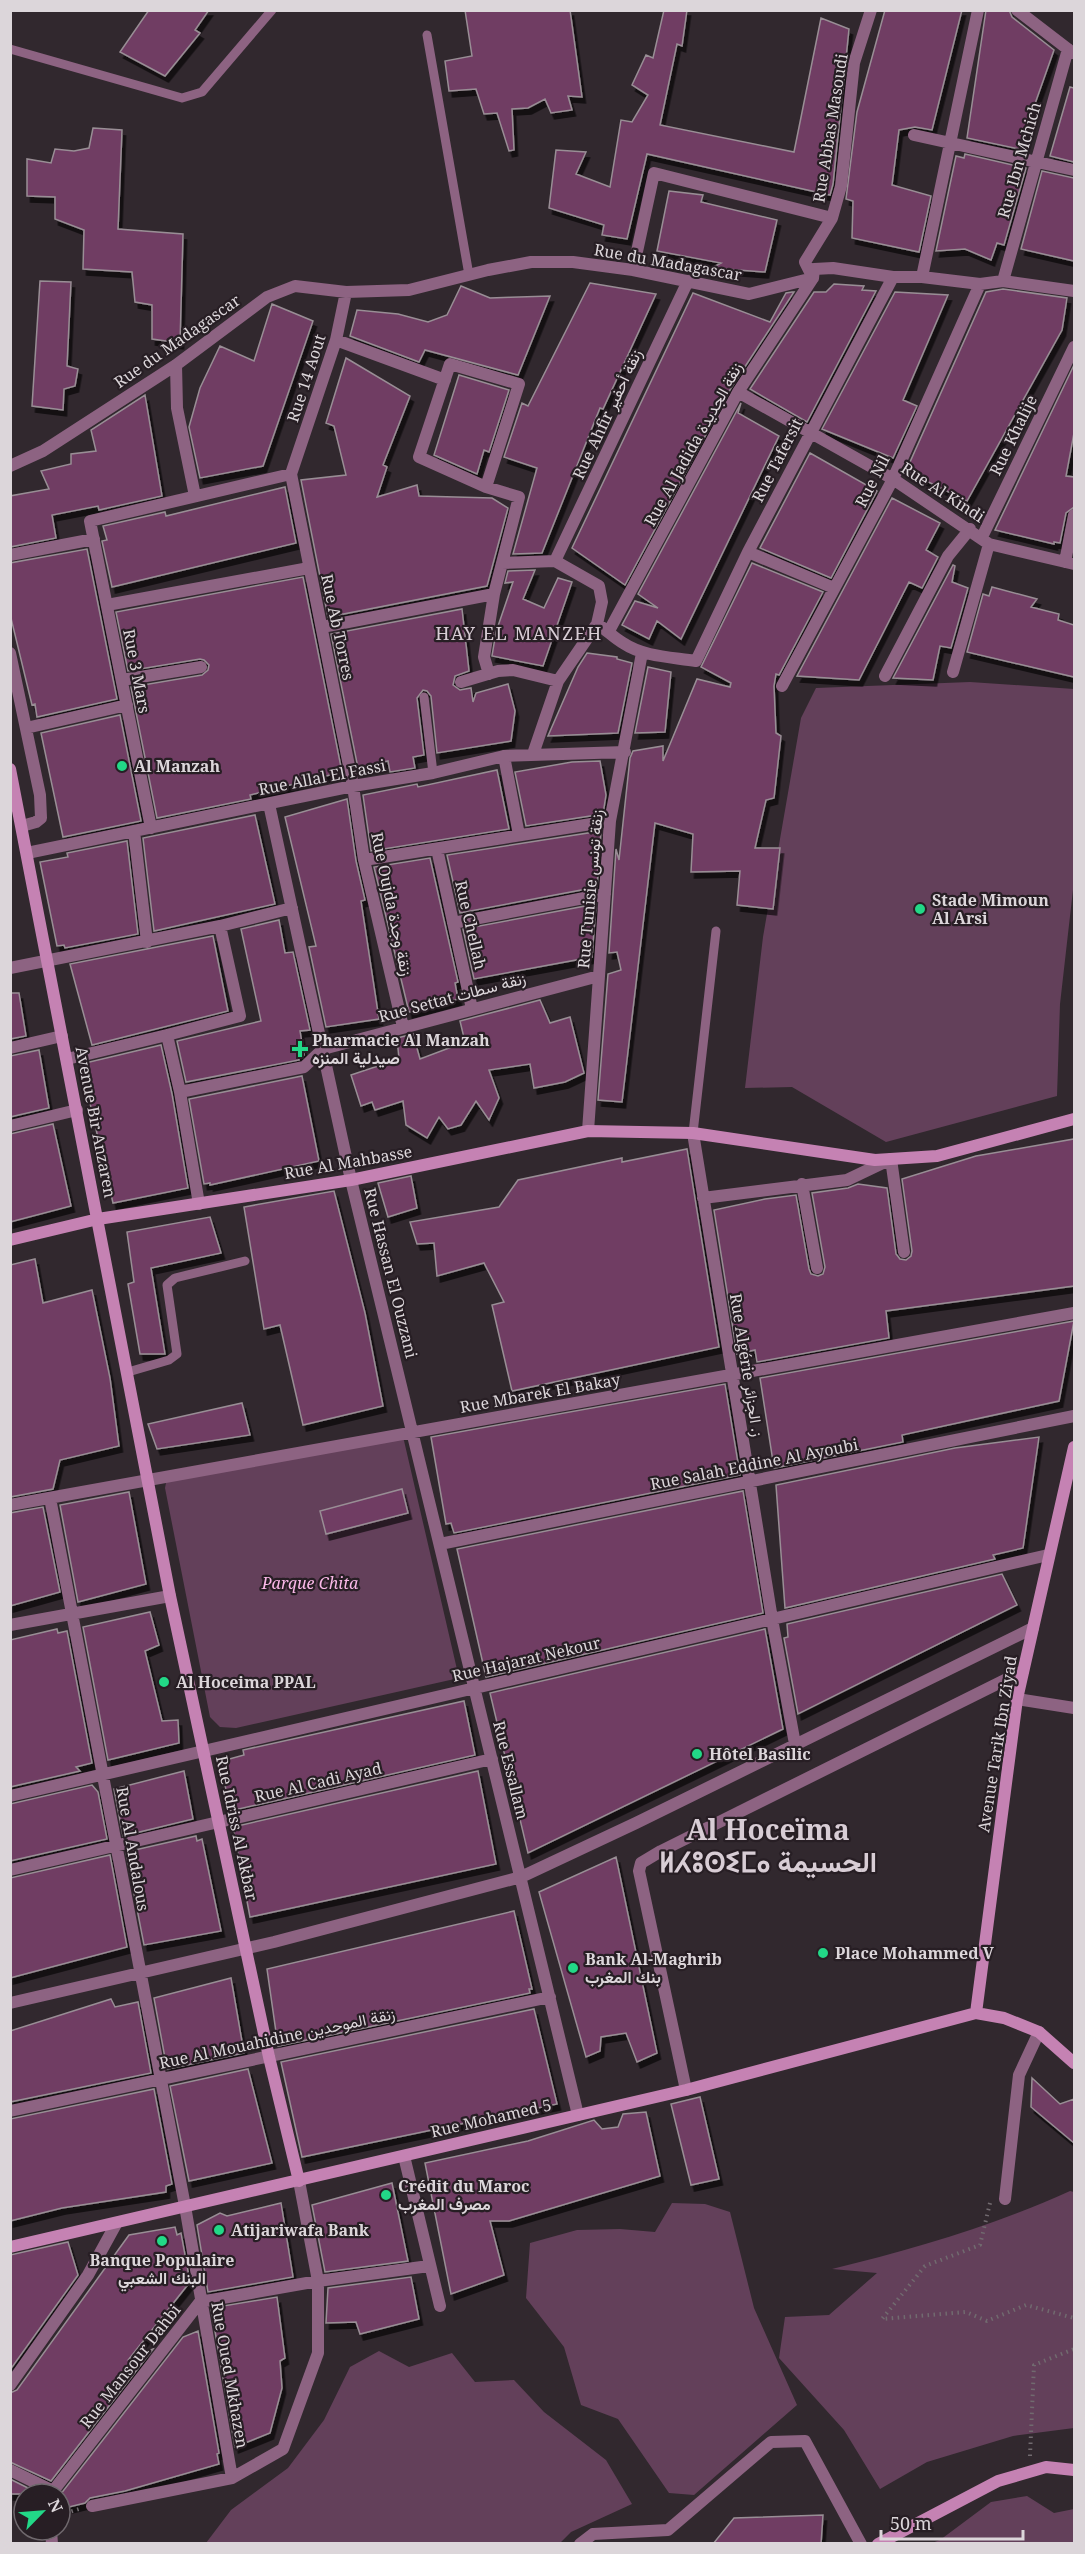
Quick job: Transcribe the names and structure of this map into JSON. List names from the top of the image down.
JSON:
{
  "streets": {
    "street": [
      "Rue Abbas Masoudi",
      "Rue Ibn Mchich",
      "Rue du Madagascar",
      "Rue 14 Aout",
      "Rue Ahfir زنقة أحفير",
      "Rue Khalije",
      "Rue Al Jadida زنقة الجديدة",
      "Rue Tafersit",
      "Rue Nil",
      "Rue Al Kindi",
      "Rue Ab Torres",
      "Rue 3 Mars",
      "Rue Allal El Fassi",
      "Rue Tunisie زنقة تونس",
      "Rue Oujda زنقة وجدة",
      "Rue Chellah",
      "Rue Settat زنقة سطات",
      "Avenue Bir Anzaren",
      "Rue Al Mahbasse",
      "Rue Hassan El Ouzzani",
      "Rue Algérie ز. الجزائر",
      "Rue Mbarek El Bakay",
      "Rue Salah Eddine Al Ayoubi",
      "Rue Hajarat Nekour",
      "Avenue Tarik Ibn Ziyad",
      "Rue Essallam",
      "Rue Al Cadi Ayad",
      "Rue Idriss Al Akbar",
      "Rue Al Andalous",
      "Rue Al Mouahidine زنقة الموحدين",
      "Rue Mohamed 5",
      "Rue Mansour Dahbi",
      "Rue Oued Mkhazen"
    ]
  },
  "crossings": [
    ["Rue Abbas Masoudi", "Rue du Madagascar"],
    ["Rue Abbas Masoudi", "Rue Al Jadida زنقة الجديدة"],
    ["Rue Ibn Mchich", "Rue du Madagascar"],
    ["Rue du Madagascar", "Rue 14 Aout"],
    ["Rue du Madagascar", "Rue Ahfir زنقة أحفير"],
    ["Rue du Madagascar", "Rue Al Jadida زنقة الجديدة"],
    ["Rue du Madagascar", "Rue Tafersit"],
    ["Rue du Madagascar", "Rue Nil"],
    ["Rue 14 Aout", "Rue Ab Torres"],
    ["Rue Khalije", "Rue Al Kindi"],
    ["Rue Al Jadida زنقة الجديدة", "Rue Al Kindi"],
    ["Rue Tafersit", "Rue Al Kindi"],
    ["Rue Tafersit", "Rue Tunisie زنقة تونس"],
    ["Rue Nil", "Rue Al Kindi"],
    ["Rue Ab Torres", "Rue Allal El Fassi"],
    ["Rue Ab Torres", "Rue Oujda زنقة وجدة"],
    ["Rue 3 Mars", "Rue Allal El Fassi"],
    ["Rue Allal El Fassi", "Rue Tunisie زنقة تونس"],
    ["Rue Allal El Fassi", "Rue Oujda زنقة وجدة"],
    ["Rue Allal El Fassi", "Avenue Bir Anzaren"],
    ["Rue Allal El Fassi", "Rue Hassan El Ouzzani"],
    ["Rue Tunisie زنقة تونس", "Rue Settat زنقة سطات"],
    ["Rue Tunisie زنقة تونس", "Rue Al Mahbasse"],
    ["Rue Oujda زنقة وجدة", "Rue Settat زنقة سطات"],
    ["Rue Chellah", "Rue Settat زنقة سطات"],
    ["Rue Settat زنقة سطات", "Rue Hassan El Ouzzani"],
    ["Avenue Bir Anzaren", "Rue Al Mahbasse"],
    ["Avenue Bir Anzaren", "Rue Mbarek El Bakay"],
    ["Avenue Bir Anzaren", "Rue Idriss Al Akbar"],
    ["Rue Al Mahbasse", "Rue Hassan El Ouzzani"],
    ["Rue Al Mahbasse", "Rue Algérie ز. الجزائر"],
    ["Rue Hassan El Ouzzani", "Rue Mbarek El Bakay"],
    ["Rue Hassan El Ouzzani", "Rue Essallam"],
    ["Rue Algérie ز. الجزائر", "Rue Mbarek El Bakay"],
    ["Rue Algérie ز. الجزائر", "Rue Salah Eddine Al Ayoubi"],
    ["Rue Algérie ز. الجزائر", "Rue Hajarat Nekour"],
    ["Rue Mbarek El Bakay", "Rue Essallam"],
    ["Rue Mbarek El Bakay", "Rue Idriss Al Akbar"],
    ["Rue Mbarek El Bakay", "Rue Al Andalous"],
    ["Rue Salah Eddine Al Ayoubi", "Rue Essallam"],
    ["Rue Hajarat Nekour", "Avenue Tarik Ibn Ziyad"],
    ["Rue Hajarat Nekour", "Rue Essallam"],
    ["Rue Hajarat Nekour", "Rue Idriss Al Akbar"],
    ["Rue Hajarat Nekour", "Rue Al Andalous"],
    ["Avenue Tarik Ibn Ziyad", "Rue Mohamed 5"],
    ["Rue Essallam", "Rue Al Cadi Ayad"],
    ["Rue Essallam", "Rue Al Mouahidine زنقة الموحدين"],
    ["Rue Essallam", "Rue Mohamed 5"],
    ["Rue Al Cadi Ayad", "Rue Idriss Al Akbar"],
    ["Rue Al Cadi Ayad", "Rue Al Andalous"],
    ["Rue Idriss Al Akbar", "Rue Al Mouahidine زنقة الموحدين"],
    ["Rue Idriss Al Akbar", "Rue Mohamed 5"],
    ["Rue Al Andalous", "Rue Al Mouahidine زنقة الموحدين"],
    ["Rue Al Andalous", "Rue Mohamed 5"],
    ["Rue Al Andalous", "Rue Oued Mkhazen"],
    ["Rue Mohamed 5", "Rue Oued Mkhazen"],
    ["Rue Mansour Dahbi", "Rue Oued Mkhazen"]
  ],
  "districts": ["HAY EL MANZEH", "Al Hoceïma ⵍⵃⵓⵙⵉⵎⴰ الحسيمة"],
  "parks": ["Parque Chita"],
  "places": {
    "other": [
      "Al Manzah",
      "Stade Mimoun Al Arsi",
      "Al Hoceima PPAL",
      "Hôtel Basilic",
      "Place Mohammed V",
      "Bank Al-Maghrib بنك المغرب",
      "Crédit du Maroc مصرف المغرب",
      "Atijariwafa Bank",
      "Banque Populaire البنك الشعبي"
    ],
    "health": ["Pharmacie Al Manzah صيدلية المنزه"]
  },
  "scale_bar": "50 m",
  "north": "top right"
}
